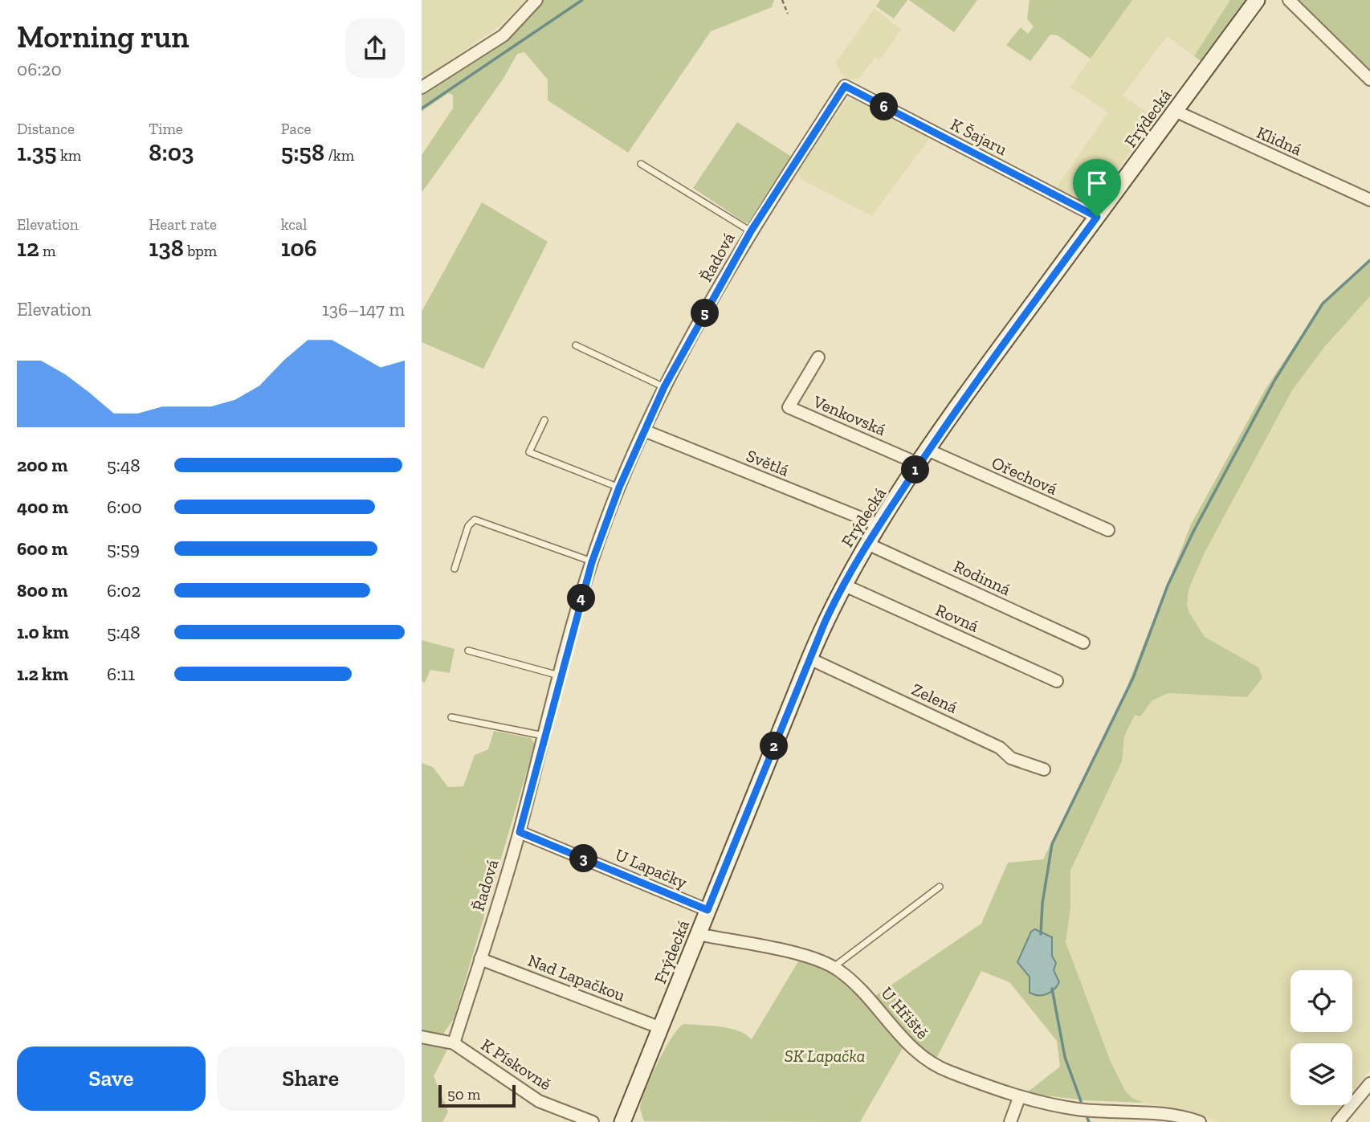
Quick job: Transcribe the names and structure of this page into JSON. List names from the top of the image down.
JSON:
{
  "streets": {
    "main road": ["Frýdecká"],
    "street": [
      "K Šajaru",
      "Klidná",
      "Řadová",
      "Venkovská",
      "Světlá",
      "Ořechová",
      "Rodinná",
      "Rovná",
      "Zelená",
      "U Lapačky",
      "Nad Lapačkou",
      "U Hřiště",
      "K Pískovně"
    ]
  },
  "crossings": [
    ["Frýdecká", "K Šajaru"],
    ["Frýdecká", "Klidná"],
    ["Frýdecká", "Venkovská"],
    ["Frýdecká", "Světlá"],
    ["Frýdecká", "Ořechová"],
    ["Frýdecká", "Rodinná"],
    ["Frýdecká", "Rovná"],
    ["Frýdecká", "Zelená"],
    ["Frýdecká", "U Lapačky"],
    ["Frýdecká", "Nad Lapačkou"],
    ["Frýdecká", "U Hřiště"],
    ["K Šajaru", "Řadová"],
    ["Řadová", "Světlá"],
    ["Řadová", "U Lapačky"],
    ["Řadová", "Nad Lapačkou"],
    ["Řadová", "K Pískovně"]
  ],
  "parks": ["SK Lapačka"],
  "scale_bar": "50 m",
  "page": {
    "heading": ["Morning run", "06:20"],
    "pins": [
      "6",
      "5",
      "1",
      "4",
      "2",
      "3"
    ],
    "stats": [
      ["Distance", "1.35 km"],
      ["Time", "8:03"],
      ["Pace", "5:58 /km"],
      ["Elevation", "12 m"],
      ["Heart rate", "138 bpm"],
      ["kcal", "106"]
    ],
    "chart": ["Elevation", "136–147 m"],
    "list": [
      {
        "name": "200 m",
        "note": "5:48"
      },
      {
        "name": "400 m",
        "note": "6:00"
      },
      {
        "name": "600 m",
        "note": "5:59"
      },
      {
        "name": "800 m",
        "note": "6:02"
      },
      {
        "name": "1.0 km",
        "note": "5:48"
      },
      {
        "name": "1.2 km",
        "note": "6:11"
      }
    ],
    "buttons": ["Save", "Share"],
    "scale": "50 m"
  }
}
